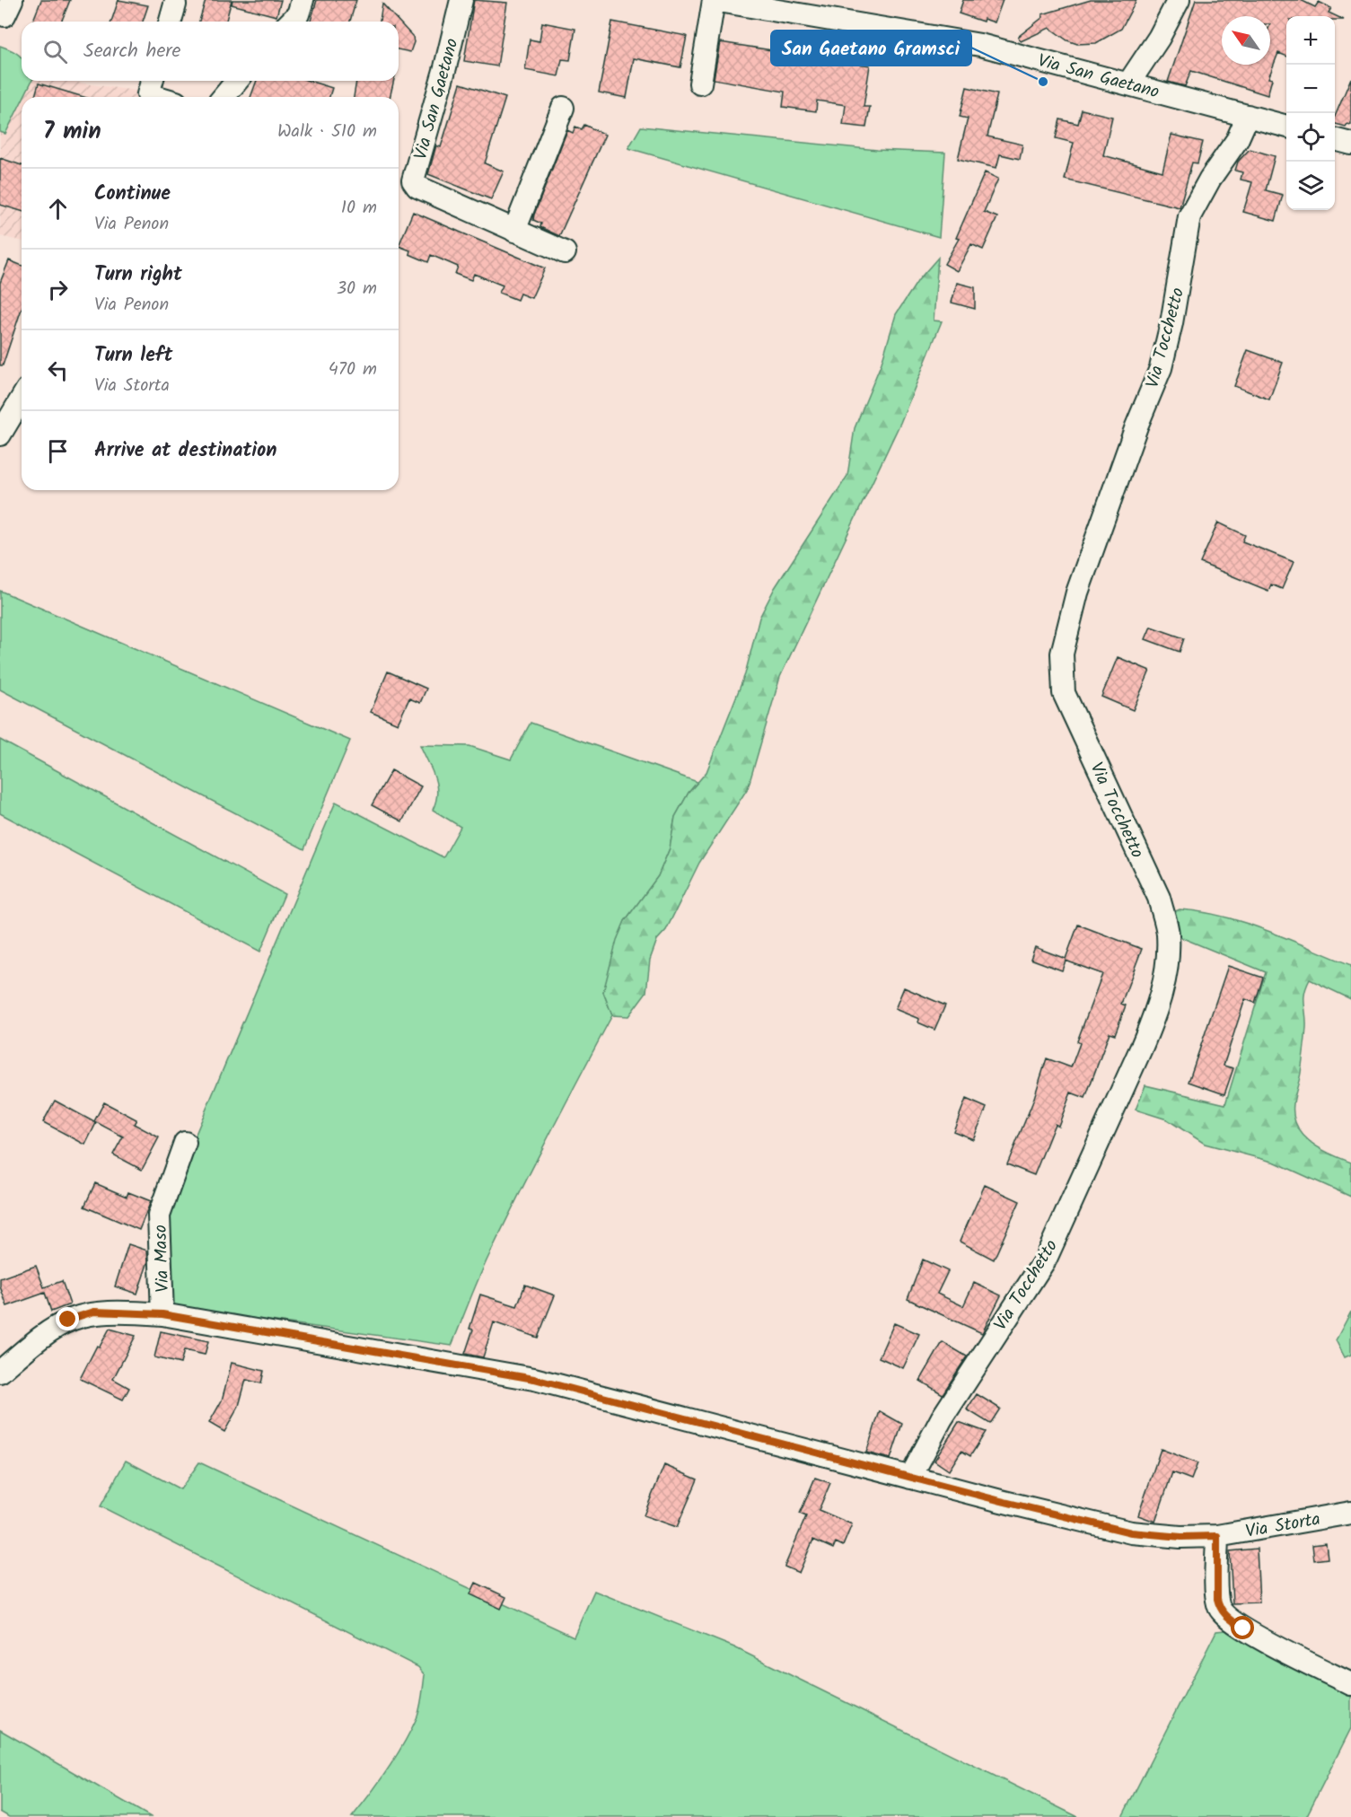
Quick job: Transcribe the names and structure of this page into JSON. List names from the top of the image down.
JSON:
{
  "streets": {
    "street": [
      "Via San Gaetano",
      "Via Tocchetto",
      "Via Maso",
      "Via Storta"
    ]
  },
  "crossings": [
    ["Via San Gaetano", "Via Tocchetto"],
    ["Via Tocchetto", "Via Storta"],
    ["Via Maso", "Via Storta"]
  ],
  "places": ["San Gaetano Gramsci"],
  "north": "top left",
  "page": {
    "map_buttons": ["+", "−"],
    "search": "Search here",
    "heading": ["7 min", "Walk · 510 m"],
    "list": [
      ["Continue", "Via Penon", "10 m"],
      ["Turn right", "Via Penon", "30 m"],
      ["Turn left", "Via Storta", "470 m"],
      "Arrive at destination"
    ]
  }
}
